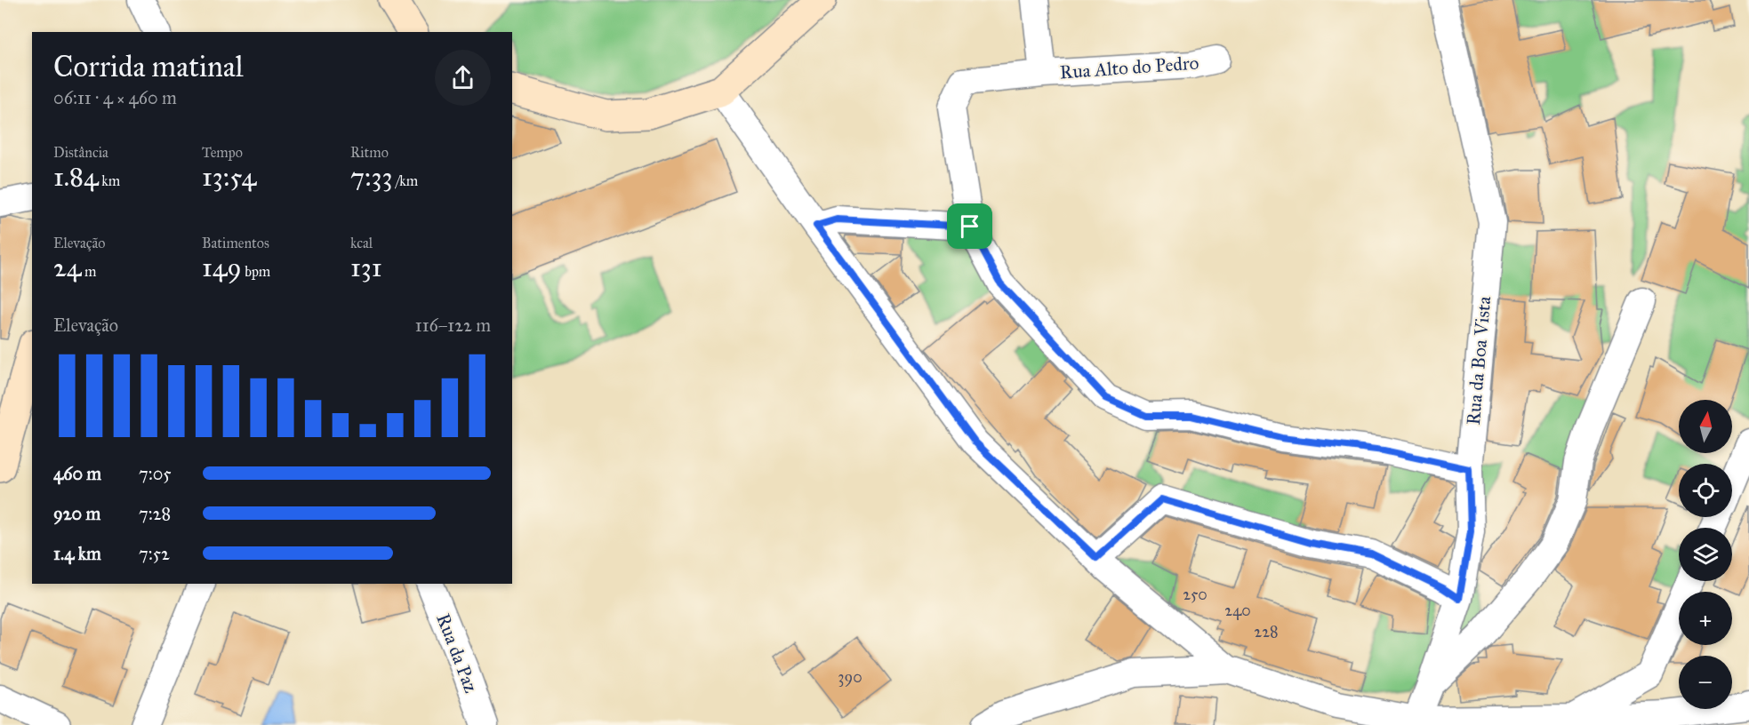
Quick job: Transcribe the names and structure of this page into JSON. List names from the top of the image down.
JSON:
{
  "streets": {
    "street": ["Rua Alto do Pedro", "Rua da Boa Vista", "Rua da Paz"]
  },
  "house_numbers": [
    "250",
    "240",
    "228",
    "390"
  ],
  "north": "top",
  "page": {
    "heading": ["Corrida matinal", "06:11 · 4 × 460 m"],
    "stats": [
      ["Distância", "1.84 km"],
      ["Tempo", "13:54"],
      ["Ritmo", "7:33 /km"],
      ["Elevação", "24 m"],
      ["Batimentos", "149 bpm"],
      ["kcal", "131"]
    ],
    "chart": ["Elevação", "116–122 m"],
    "map_buttons": ["+", "−"],
    "list": [
      {
        "name": "460 m",
        "note": "7:05"
      },
      {
        "name": "920 m",
        "note": "7:28"
      },
      {
        "name": "1.4 km",
        "note": "7:52"
      }
    ]
  }
}
